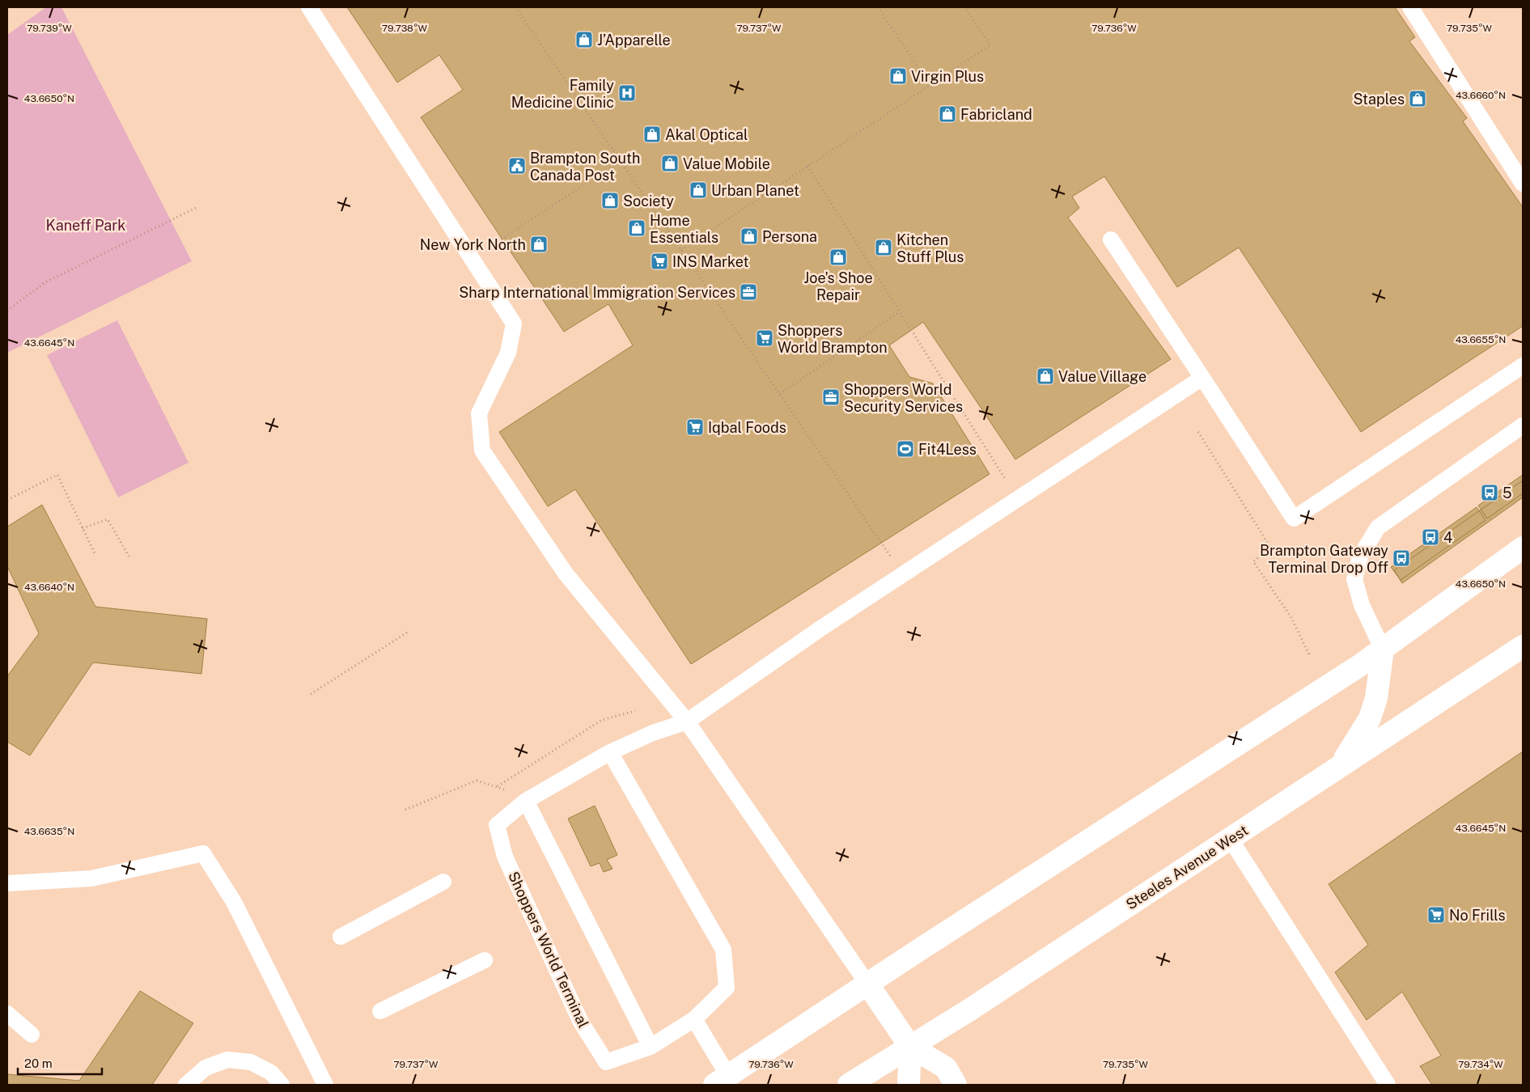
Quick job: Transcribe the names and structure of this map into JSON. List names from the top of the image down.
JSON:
{
  "streets": {
    "main road": ["Steeles Avenue West"],
    "lane": ["Shoppers World Terminal"]
  },
  "parks": ["Kaneff Park"],
  "places": {
    "shop": [
      "J’Apparelle",
      "Virgin Plus",
      "Staples",
      "Fabricland",
      "Akal Optical",
      "Value Mobile",
      "Urban Planet",
      "Society",
      "Home Essentials",
      "Persona",
      "New York North",
      "Kitchen Stuff Plus",
      "Joe's Shoe Repair",
      "Value Village"
    ],
    "hospital": ["Family Medicine Clinic"],
    "public building": ["Brampton South Canada Post"],
    "supermarket": [
      "INS Market",
      "Shoppers World Brampton",
      "Iqbal Foods",
      "No Frills"
    ],
    "office": ["Sharp International Immigration Services", "Shoppers World Security Services"],
    "sports": ["Fit4Less"],
    "bus stop": ["5", "4", "Brampton Gateway Terminal Drop Off"]
  },
  "scale_bar": "20 m",
  "coordinates": [
    "79.739°W",
    "79.738°W",
    "79.737°W",
    "79.736°W",
    "79.735°W",
    "43.6660°N",
    "43.6650°N",
    "43.6655°N",
    "43.6645°N",
    "43.6640°N",
    "43.6635°N",
    "79.734°W"
  ]
}
